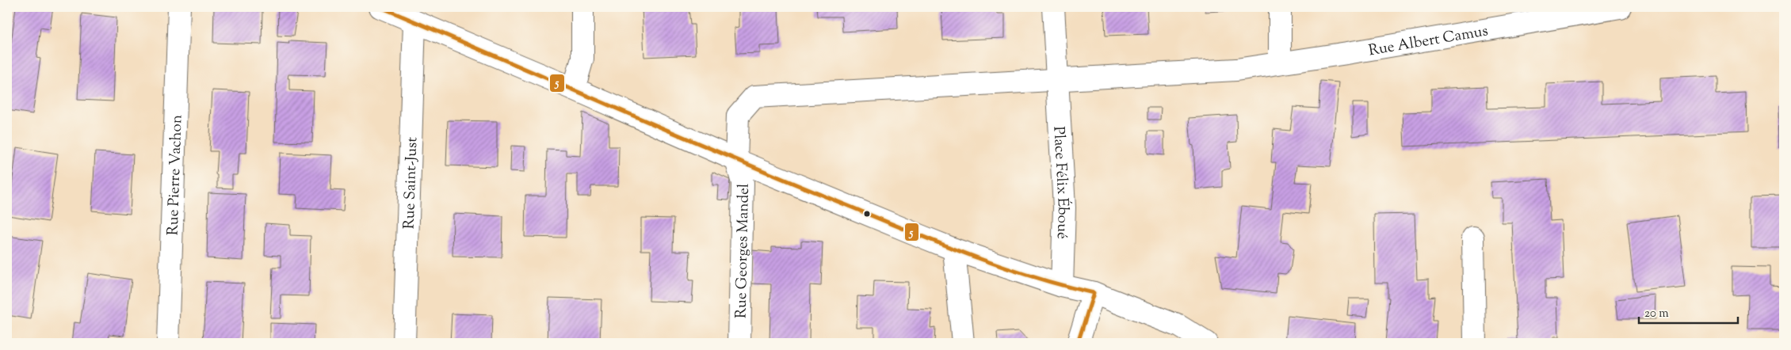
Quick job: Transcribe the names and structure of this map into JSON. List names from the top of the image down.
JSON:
{
  "streets": {
    "street": [
      "Rue Albert Camus",
      "Rue Pierre Vachon",
      "Rue Saint-Just",
      "Place Félix Éboué",
      "Rue Georges Mandel"
    ]
  },
  "crossings": [
    ["Rue Albert Camus", "Place Félix Éboué"],
    ["Rue Albert Camus", "Rue Georges Mandel"],
    ["Place Félix Éboué", "Rue Georges Mandel"]
  ],
  "lines": ["transit line 5"],
  "scale_bar": "20 m"
}
